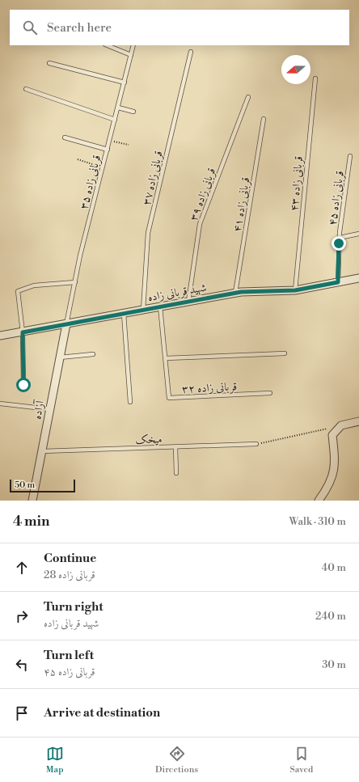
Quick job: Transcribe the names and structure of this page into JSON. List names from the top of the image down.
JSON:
{
  "streets": {
    "street": ["شهید قربانی زاده", "آزاده"],
    "lane": [
      "قربانی زاده ۳۷",
      "قربانی زاده ۳۵",
      "قربانی زاده ۴۳",
      "قربانی زاده ۳۹",
      "قربانی زاده ۴۵",
      "قربانی زاده ۴۱",
      "قربانی زاده ۳۲",
      "میخک"
    ]
  },
  "crossings": [
    ["قربانی زاده ۳۷", "شهید قربانی زاده"],
    ["قربانی زاده ۳۵", "شهید قربانی زاده"],
    ["قربانی زاده ۳۵", "آزاده"],
    ["قربانی زاده ۴۳", "شهید قربانی زاده"],
    ["قربانی زاده ۳۹", "شهید قربانی زاده"],
    ["قربانی زاده ۴۵", "شهید قربانی زاده"],
    ["قربانی زاده ۴۱", "شهید قربانی زاده"],
    ["شهید قربانی زاده", "قربانی زاده ۳۲"],
    ["شهید قربانی زاده", "آزاده"],
    ["آزاده", "میخک"]
  ],
  "scale_bar": "50 m",
  "north": "left",
  "page": {
    "search": "Search here",
    "scale": "50 m",
    "heading": ["4 min", "Walk · 310 m"],
    "list": [
      ["Continue", "قربانی زاده 28", "40 m"],
      ["Turn right", "شهید قربانی زاده", "240 m"],
      ["Turn left", "قربانی زاده ۴۵", "30 m"],
      "Arrive at destination"
    ],
    "nav": ["Map", "Directions", "Saved"]
  }
}
